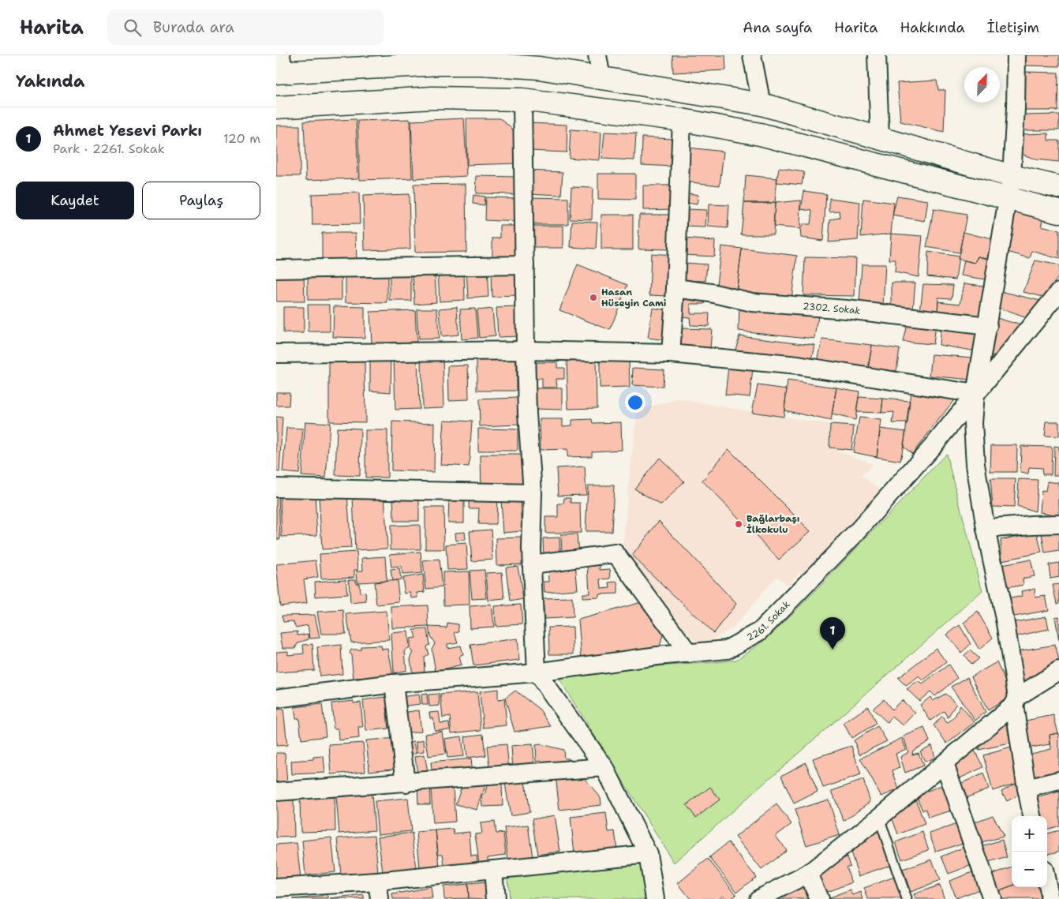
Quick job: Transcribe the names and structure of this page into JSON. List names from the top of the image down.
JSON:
{
  "streets": {
    "street": ["2302. Sokak", "2261. Sokak"]
  },
  "places": ["Hasan Hüseyin Cami", "Bağlarbaşı İlkokulu"],
  "north": "top right",
  "page": {
    "header": "Harita",
    "search": "Burada ara",
    "nav": [
      "Ana sayfa",
      "Harita",
      "Hakkında",
      "İletişim"
    ],
    "heading": "Yakında",
    "list": [
      {
        "mark": "1",
        "name": "Ahmet Yesevi Parkı",
        "note": "Park · 2261. Sokak",
        "value": "120 m"
      }
    ],
    "buttons": ["Kaydet", "Paylaş"],
    "pins": "1",
    "map_buttons": ["+", "−"]
  }
}
